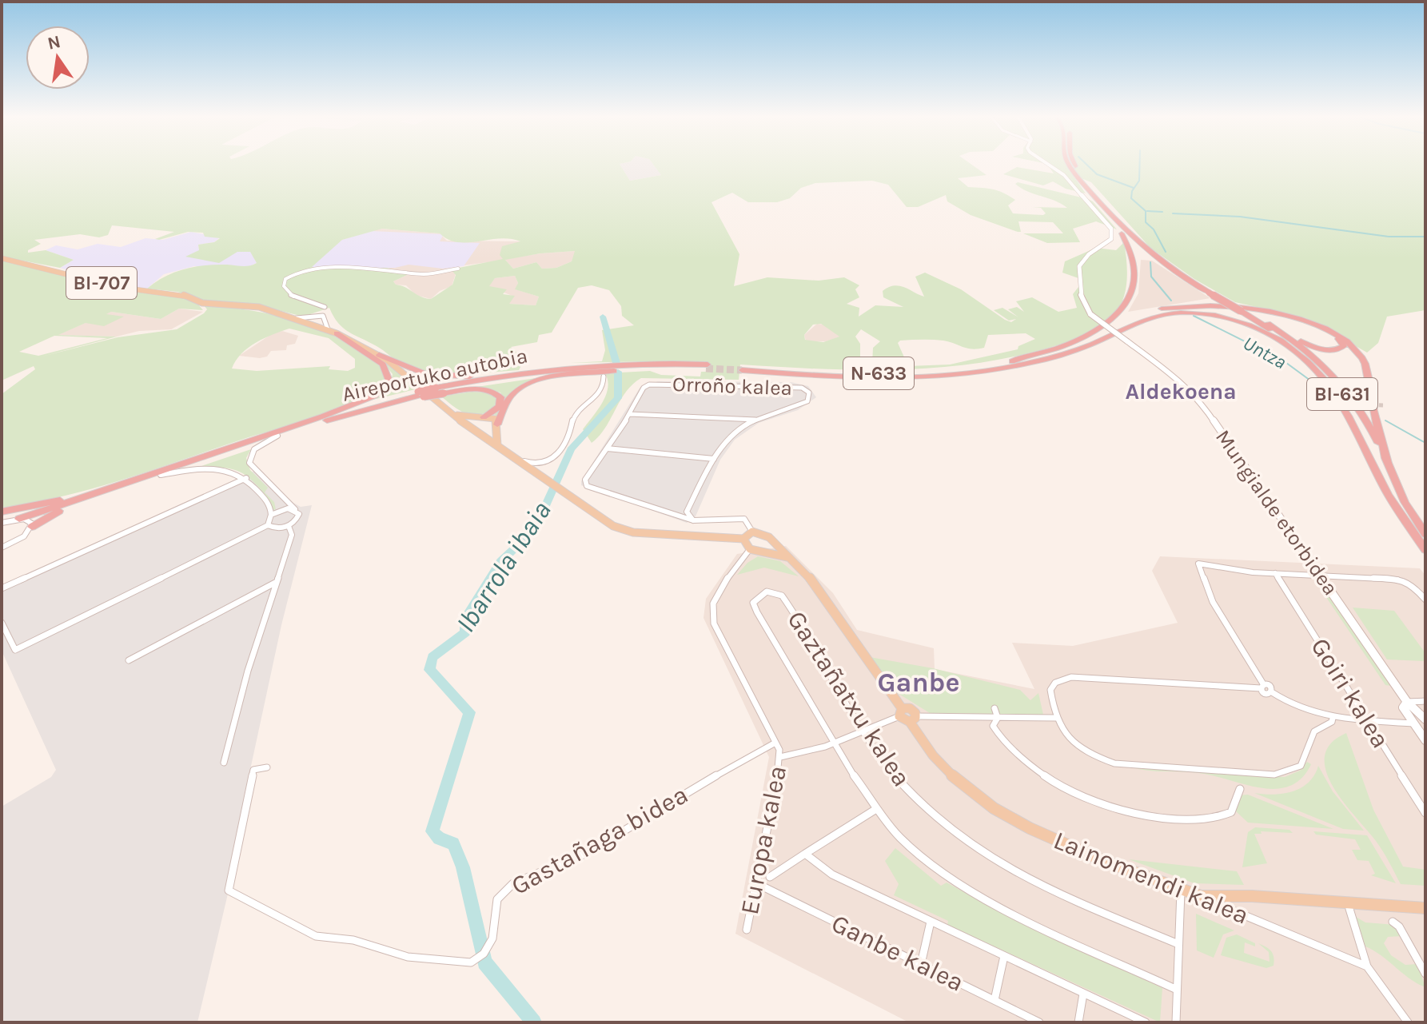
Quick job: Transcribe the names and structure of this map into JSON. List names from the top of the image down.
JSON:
{
  "streets": {
    "highway": ["N-633", "Aireportuko autobia", "BI-631"],
    "main road": ["BI-707", "Lainomendi kalea"],
    "street": [
      "Orroño kalea",
      "Mungialde etorbidea",
      "Goiri kalea",
      "Gaztañatxu kalea",
      "Gastañaga bidea",
      "Europa kalea",
      "Ganbe kalea"
    ]
  },
  "crossings": [
    ["N-633", "BI-631"],
    ["Gastañaga bidea", "Europa kalea"],
    ["Europa kalea", "Ganbe kalea"]
  ],
  "districts": ["Aldekoena", "Ganbe"],
  "water": ["Untza", "Ibarrola ibaia"],
  "north": "top"
}
